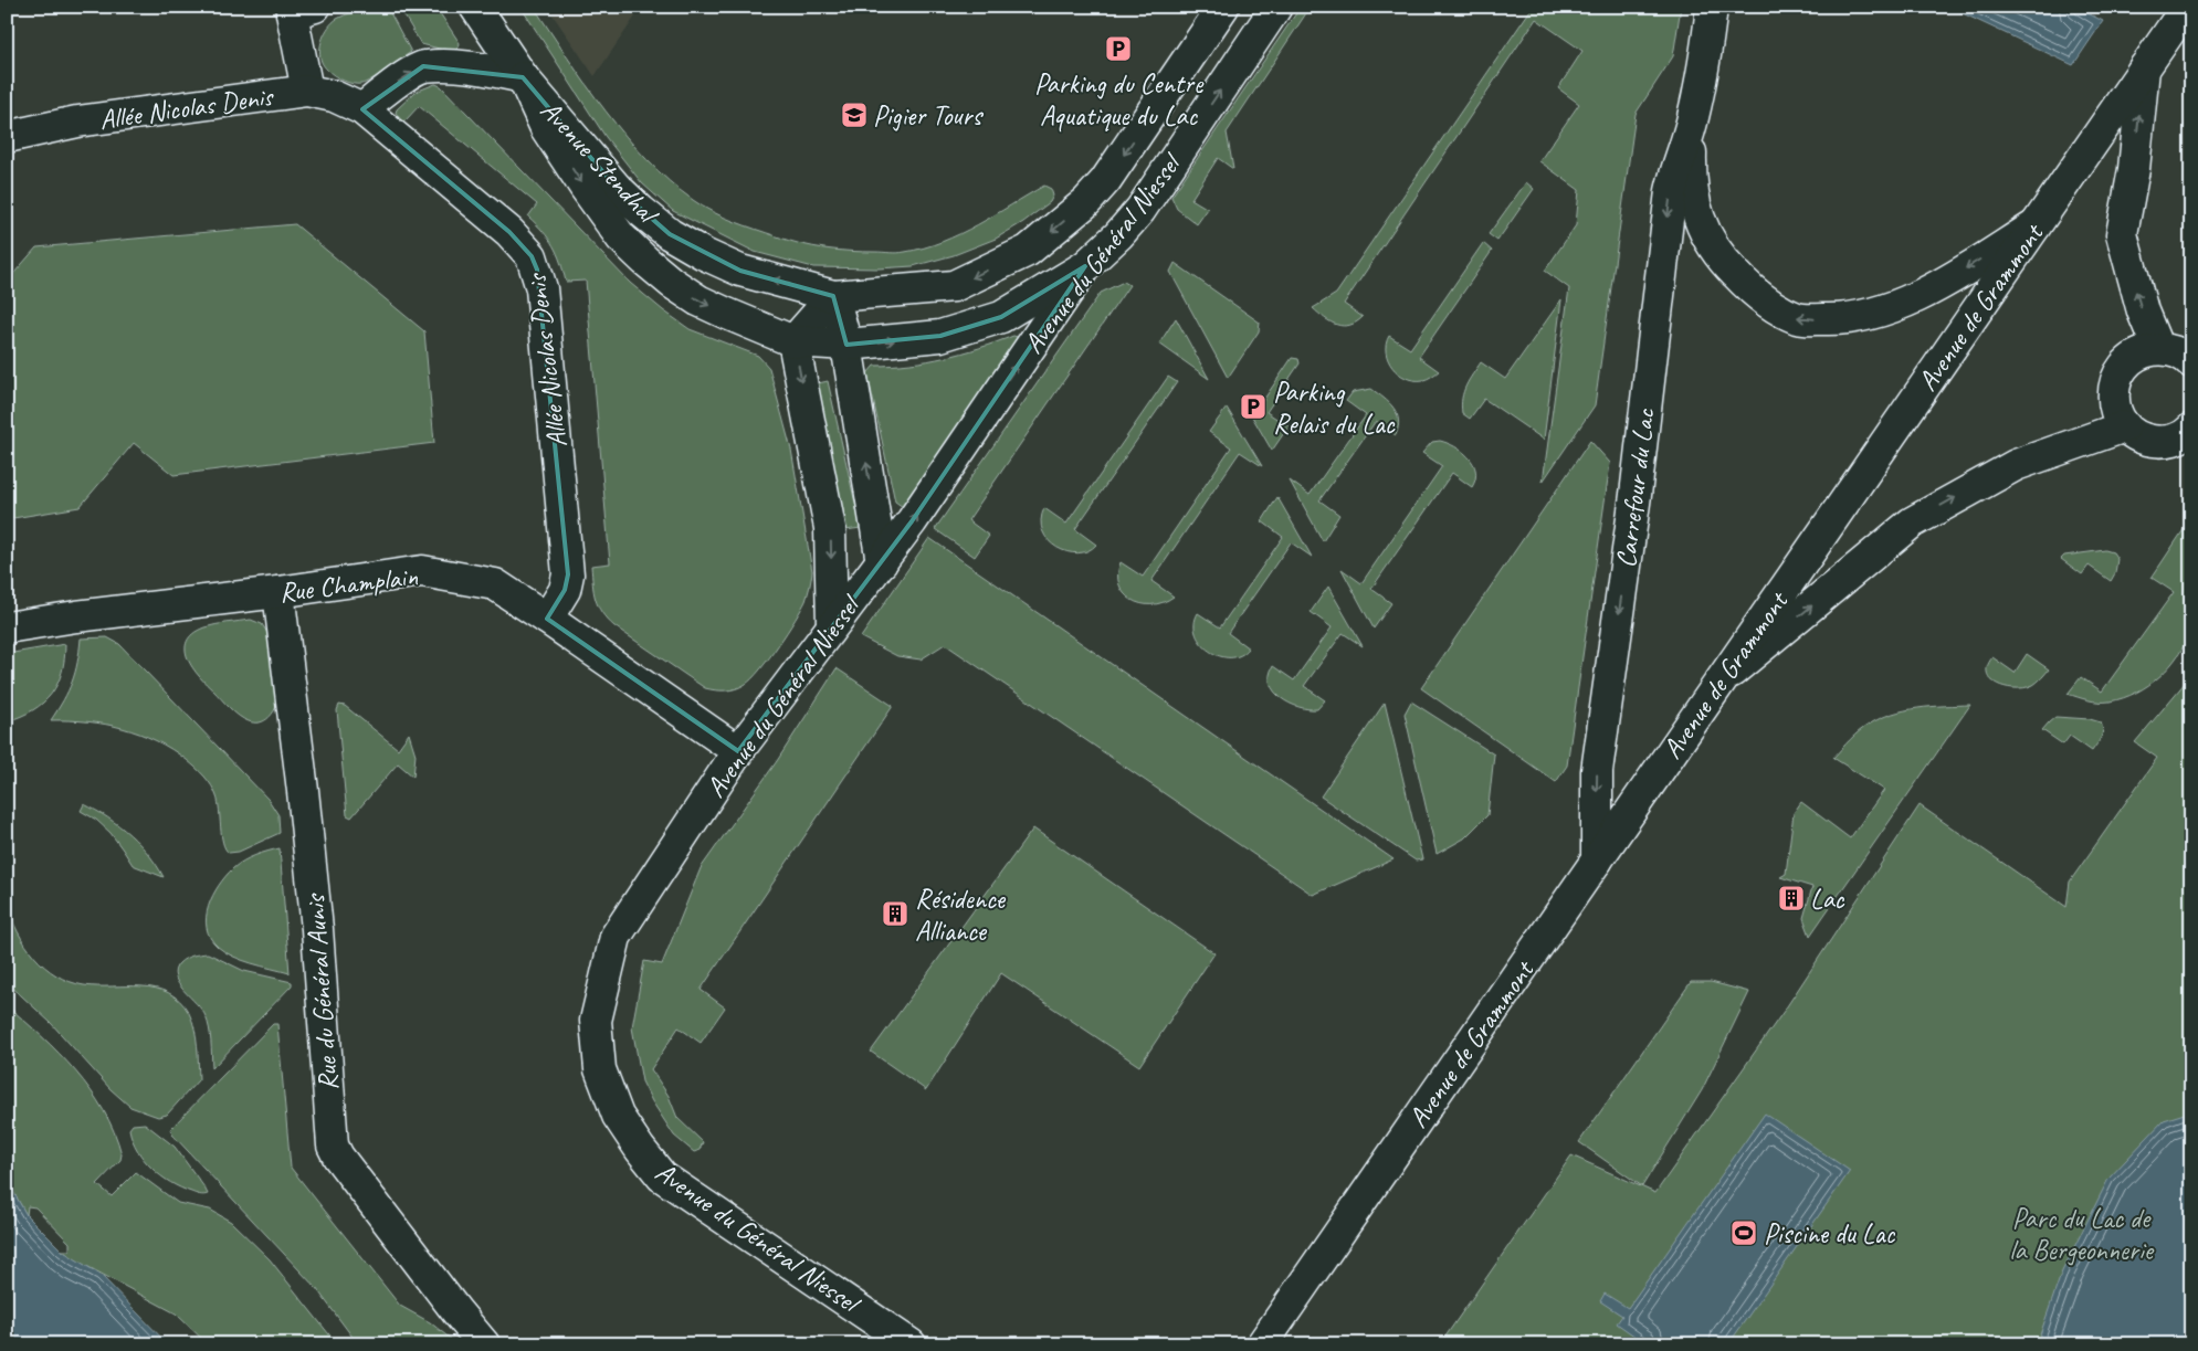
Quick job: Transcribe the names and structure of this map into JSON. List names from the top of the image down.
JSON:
{
  "streets": {
    "street": [
      "Allée Nicolas Denis",
      "Avenue Stendhal",
      "Avenue du Général Niessel",
      "Avenue de Grammont",
      "Carrefour du Lac",
      "Rue Champlain",
      "Rue du Général Aunis"
    ]
  },
  "crossings": [
    ["Allée Nicolas Denis", "Rue Champlain"],
    ["Avenue Stendhal", "Avenue du Général Niessel"],
    ["Avenue du Général Niessel", "Rue Champlain"],
    ["Avenue de Grammont", "Carrefour du Lac"],
    ["Rue Champlain", "Rue du Général Aunis"]
  ],
  "parks": ["Parc du Lac de la Bergeonnerie"],
  "places": {
    "parking": ["Parking du Centre Aquatique du Lac", "Parking Relais du Lac"],
    "school or university": ["Pigier Tours"],
    "building": ["Lac", "Résidence Alliance"],
    "sports": ["Piscine du Lac"]
  }
}
